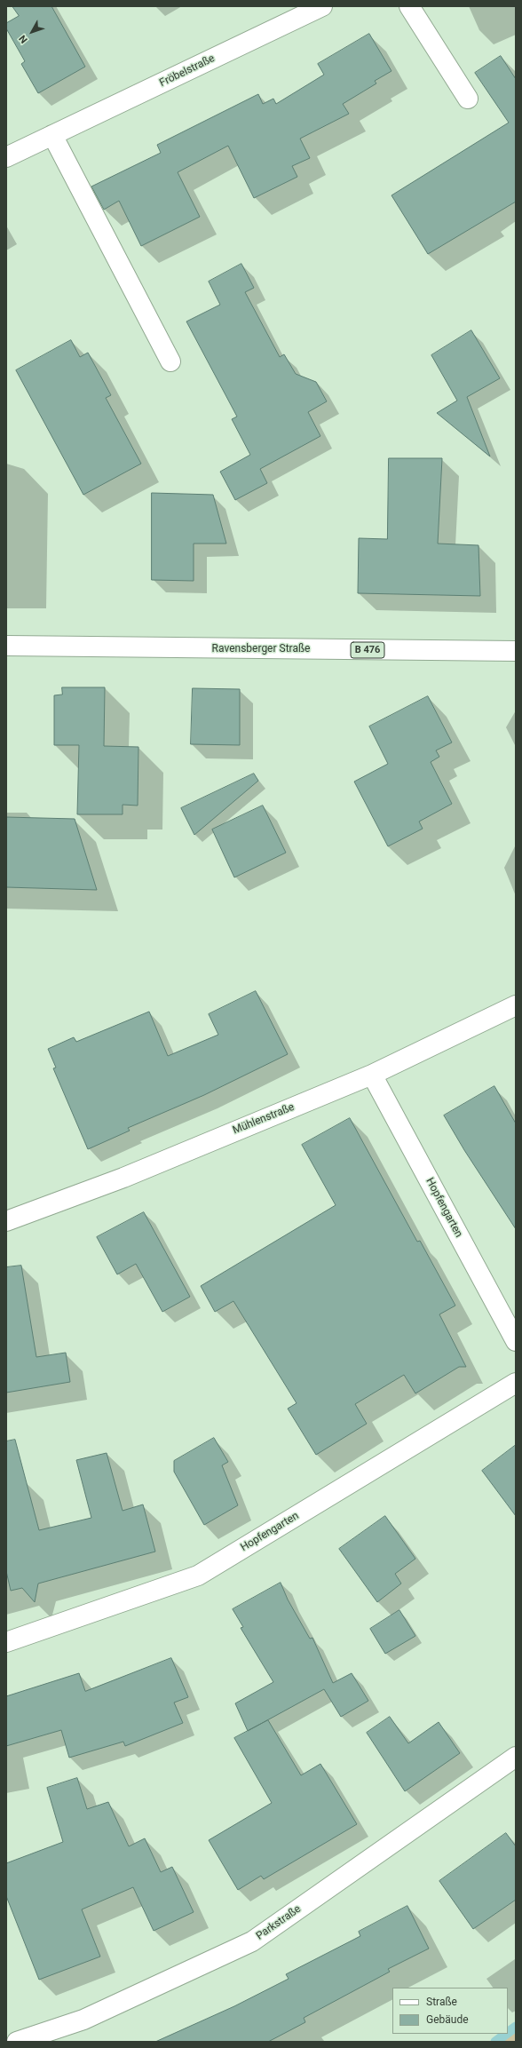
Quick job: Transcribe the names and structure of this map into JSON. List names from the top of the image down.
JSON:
{
  "streets": {
    "street": [
      "Fröbelstraße",
      "Ravensberger Straße",
      "B 476",
      "Mühlenstraße",
      "Hopfengarten",
      "Parkstraße"
    ]
  },
  "crossings": [
    ["Mühlenstraße", "Hopfengarten"]
  ],
  "legend": ["Straße", "Gebäude"],
  "north": "bottom left"
}
